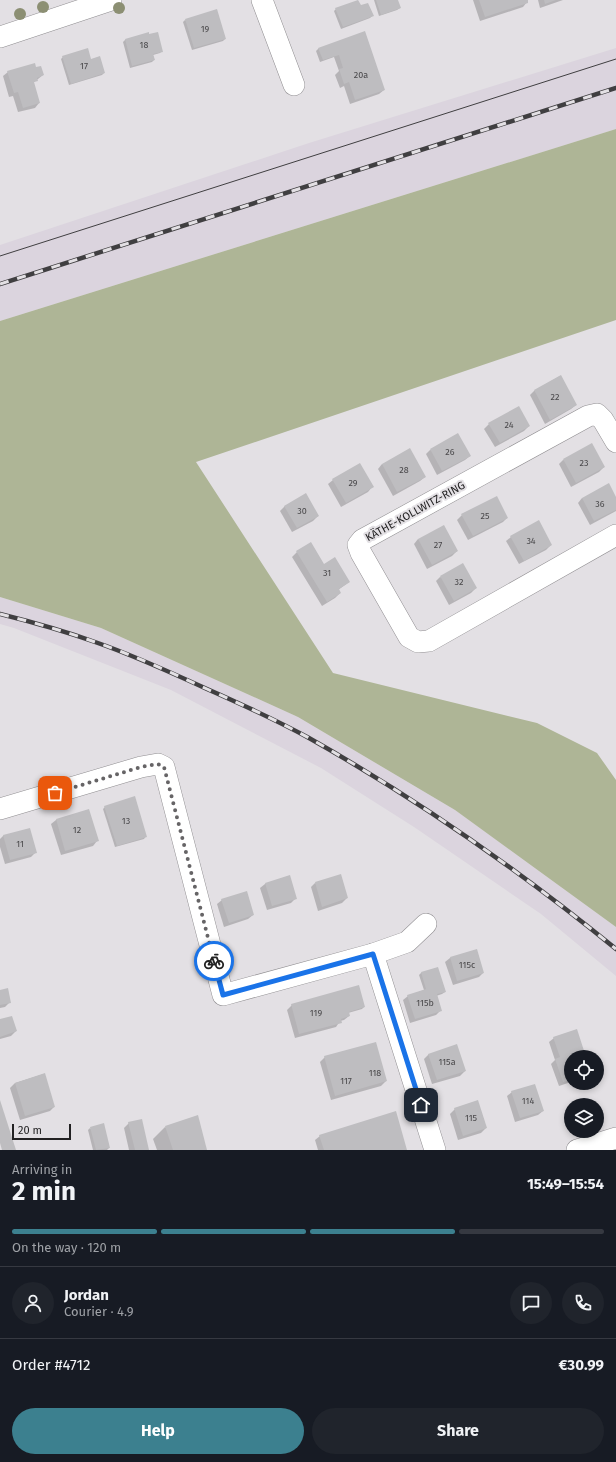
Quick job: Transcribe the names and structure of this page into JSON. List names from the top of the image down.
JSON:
{
  "streets": {
    "street": ["KÄTHE-KOLLWITZ-RING"]
  },
  "house_numbers": [
    "19",
    "18",
    "17",
    "20a",
    "22",
    "24",
    "26",
    "23",
    "28",
    "29",
    "36",
    "30",
    "25",
    "34",
    "27",
    "31",
    "32",
    "13",
    "12",
    "11",
    "115c",
    "115b",
    "119",
    "115a",
    "118",
    "117",
    "114",
    "115"
  ],
  "scale_bar": "20 m",
  "page": {
    "scale": "20 m",
    "heading": ["2 min", "Arriving in", "15:49–15:54"],
    "panel": [
      "Jordan",
      "Courier · 4.9",
      "Order #4712",
      "€30.99"
    ],
    "bar": "On the way · 120 m",
    "buttons": ["Help", "Share"]
  }
}
